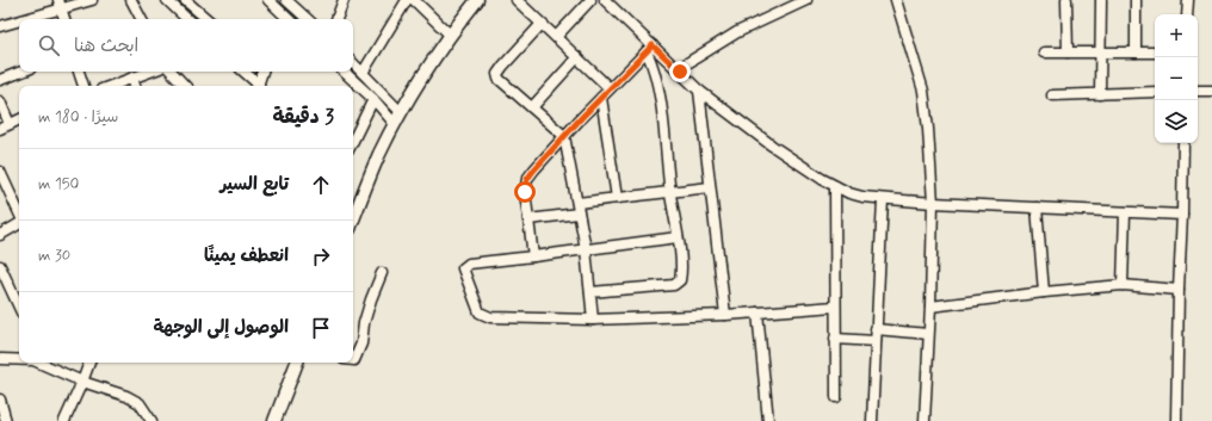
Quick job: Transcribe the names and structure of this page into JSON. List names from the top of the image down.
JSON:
{
  "page": {
    "map_buttons": ["+", "−"],
    "search": "ابحث هنا",
    "heading": ["3 دقيقة", "سيرًا · 180 m"],
    "list": [
      ["تابع السير", "150 m"],
      ["انعطف يمينًا", "30 m"],
      "الوصول إلى الوجهة"
    ]
  }
}
